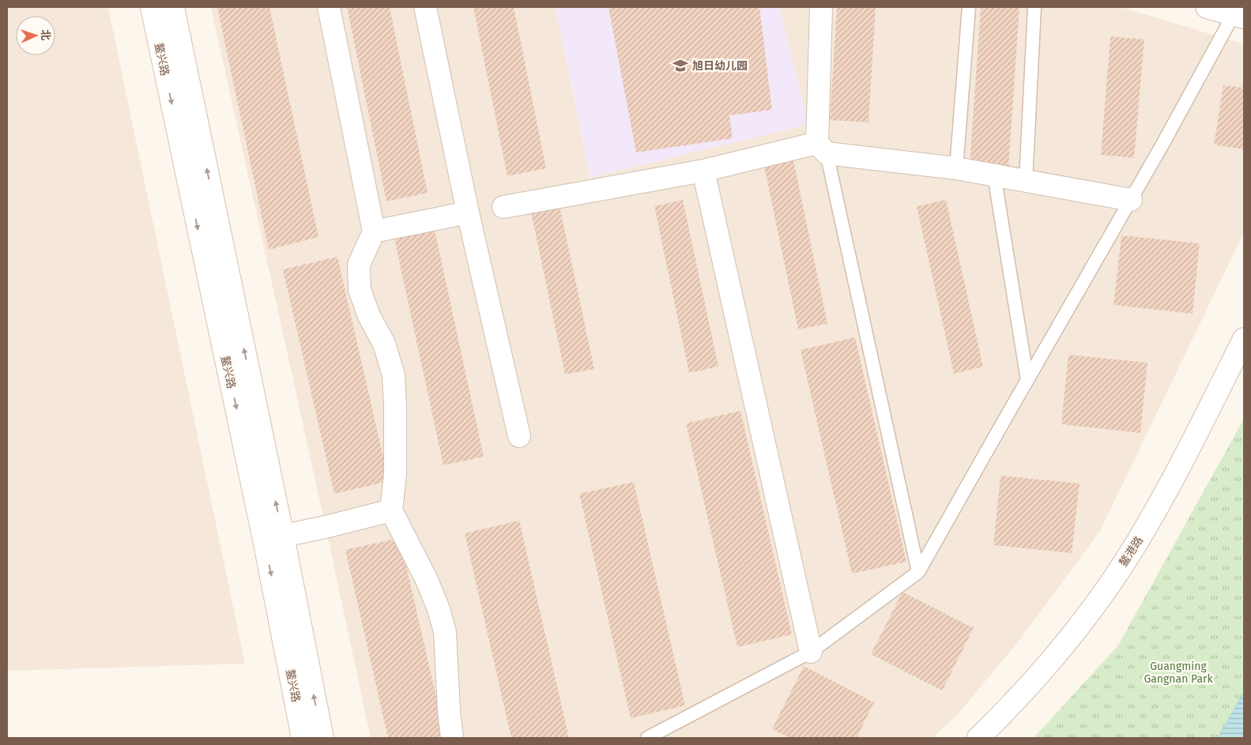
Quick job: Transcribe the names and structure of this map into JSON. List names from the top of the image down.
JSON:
{
  "streets": {
    "street": ["鳌兴路", "鳌港路"]
  },
  "parks": ["Guangming Gangnan Park"],
  "places": {
    "school or university": ["旭日幼儿园"]
  },
  "north": "right"
}
